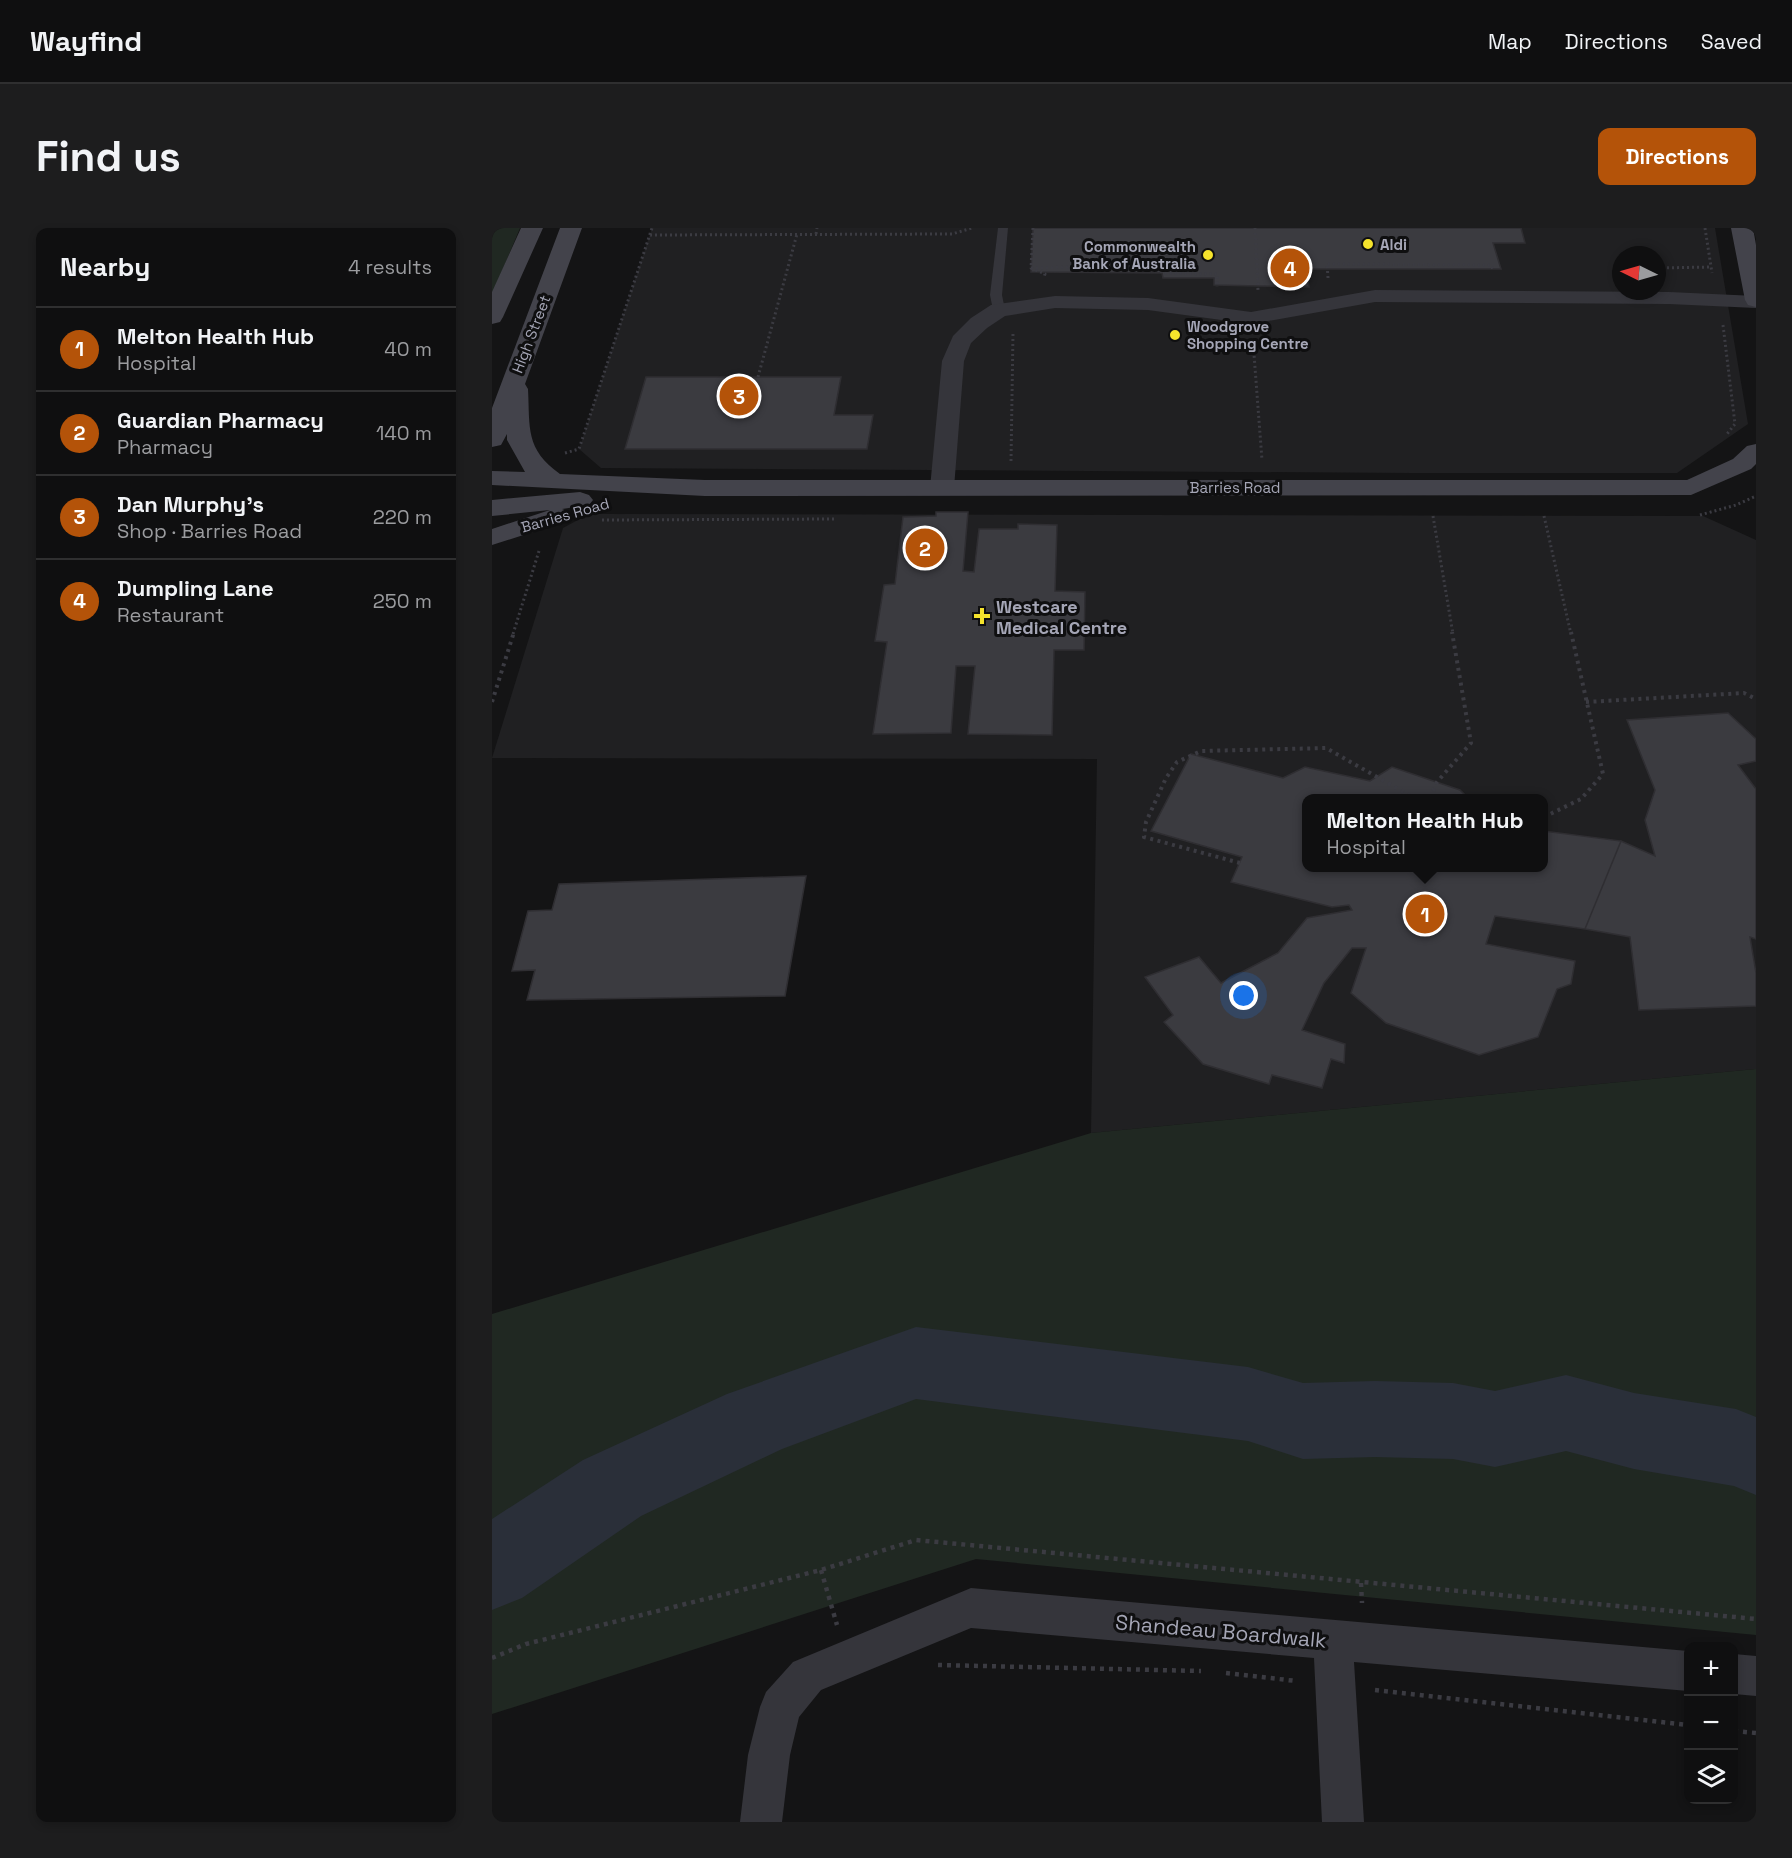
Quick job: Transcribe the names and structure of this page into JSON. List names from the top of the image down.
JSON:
{
  "streets": {
    "street": ["High Street", "Barries Road", "Shandeau Boardwalk"]
  },
  "crossings": [
    ["High Street", "Barries Road"]
  ],
  "places": {
    "other": ["Aldi", "Commonwealth Bank of Australia", "Woodgrove Shopping Centre"],
    "health": ["Westcare Medical Centre"]
  },
  "north": "left",
  "page": {
    "header": "Wayfind",
    "nav": ["Map", "Directions", "Saved"],
    "buttons": "Directions",
    "title": "Find us",
    "heading": ["Nearby", "4 results"],
    "pins": [
      "4",
      "3",
      "2",
      "1"
    ],
    "list": [
      {
        "mark": "1",
        "name": "Melton Health Hub",
        "note": "Hospital",
        "value": "40 m"
      },
      {
        "mark": "2",
        "name": "Guardian Pharmacy",
        "note": "Pharmacy",
        "value": "140 m"
      },
      {
        "mark": "3",
        "name": "Dan Murphy's",
        "note": "Shop · Barries Road",
        "value": "220 m"
      },
      {
        "mark": "4",
        "name": "Dumpling Lane",
        "note": "Restaurant",
        "value": "250 m"
      }
    ],
    "popup": ["Melton Health Hub", "Hospital"],
    "map_buttons": ["+", "−"]
  }
}
